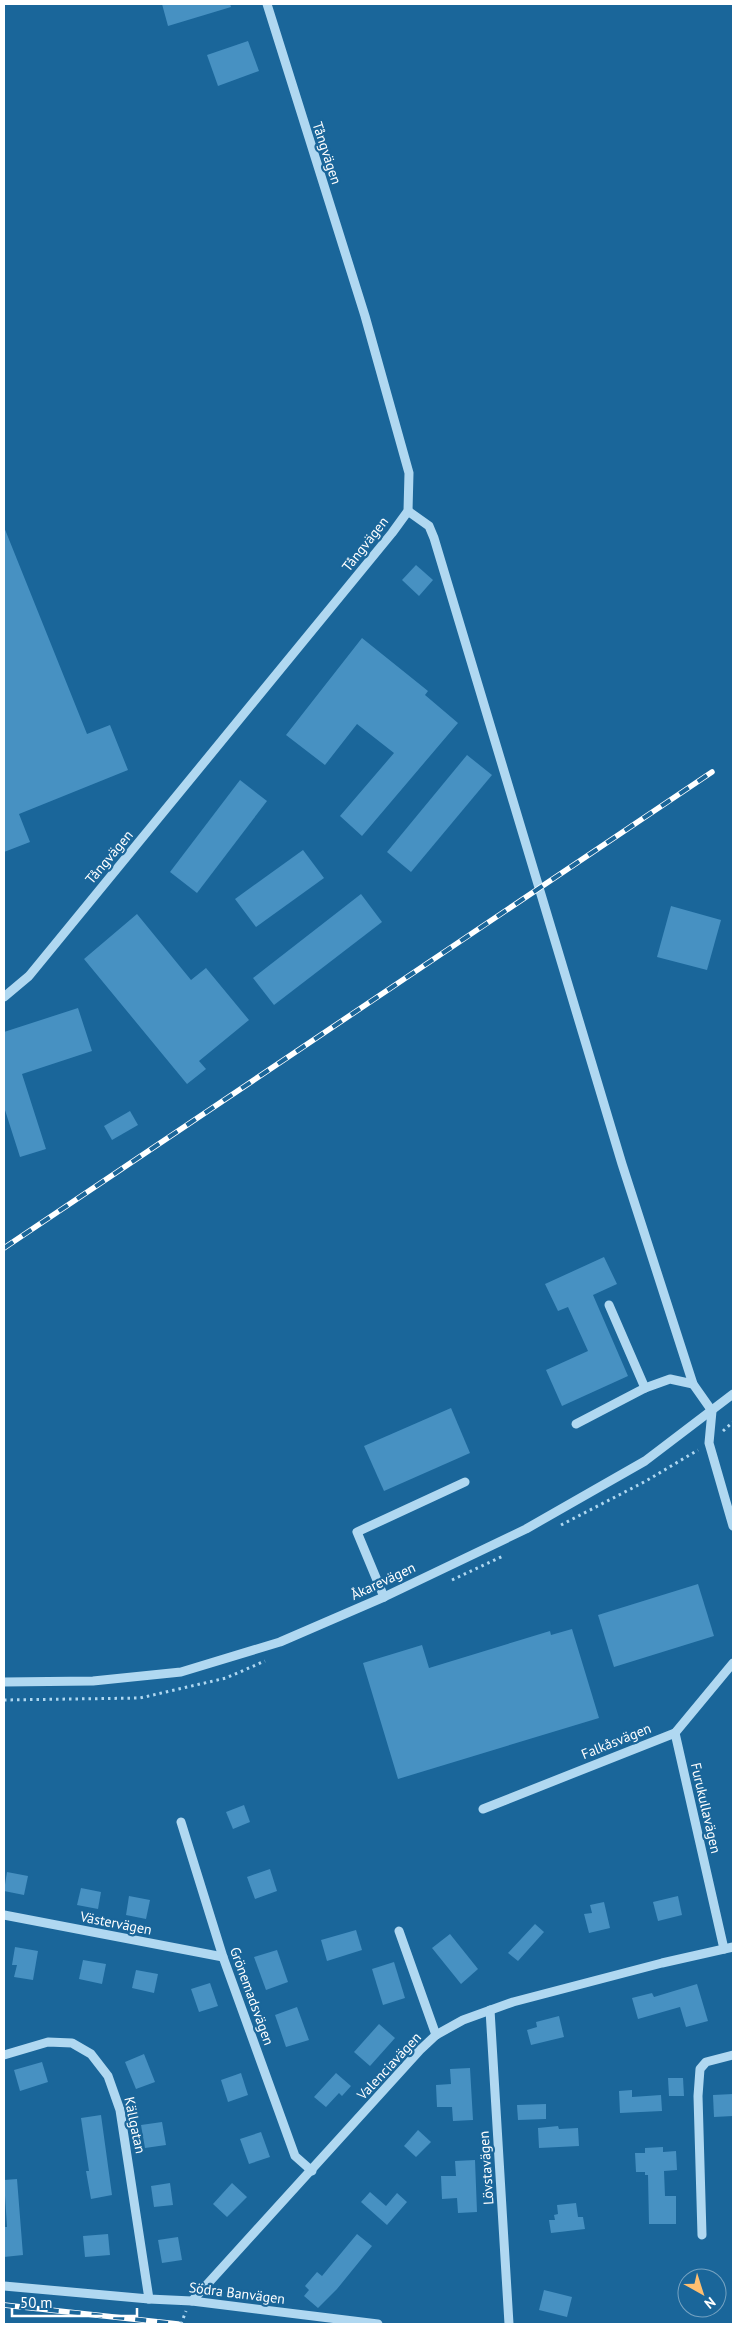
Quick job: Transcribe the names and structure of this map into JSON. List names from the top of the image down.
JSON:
{
  "streets": {
    "street": [
      "Tångvägen",
      "Åkarevägen",
      "Falkåsvägen",
      "Furukullavägen",
      "Västervägen",
      "Grönemadsvägen",
      "Valenciavägen",
      "Källgatan",
      "Lövstavägen",
      "Södra Banvägen"
    ]
  },
  "crossings": [
    ["Falkåsvägen", "Furukullavägen"],
    ["Furukullavägen", "Valenciavägen"],
    ["Västervägen", "Grönemadsvägen"],
    ["Grönemadsvägen", "Valenciavägen"],
    ["Valenciavägen", "Lövstavägen"],
    ["Valenciavägen", "Södra Banvägen"],
    ["Källgatan", "Södra Banvägen"]
  ],
  "scale_bar": "50 m",
  "north": "bottom right"
}
